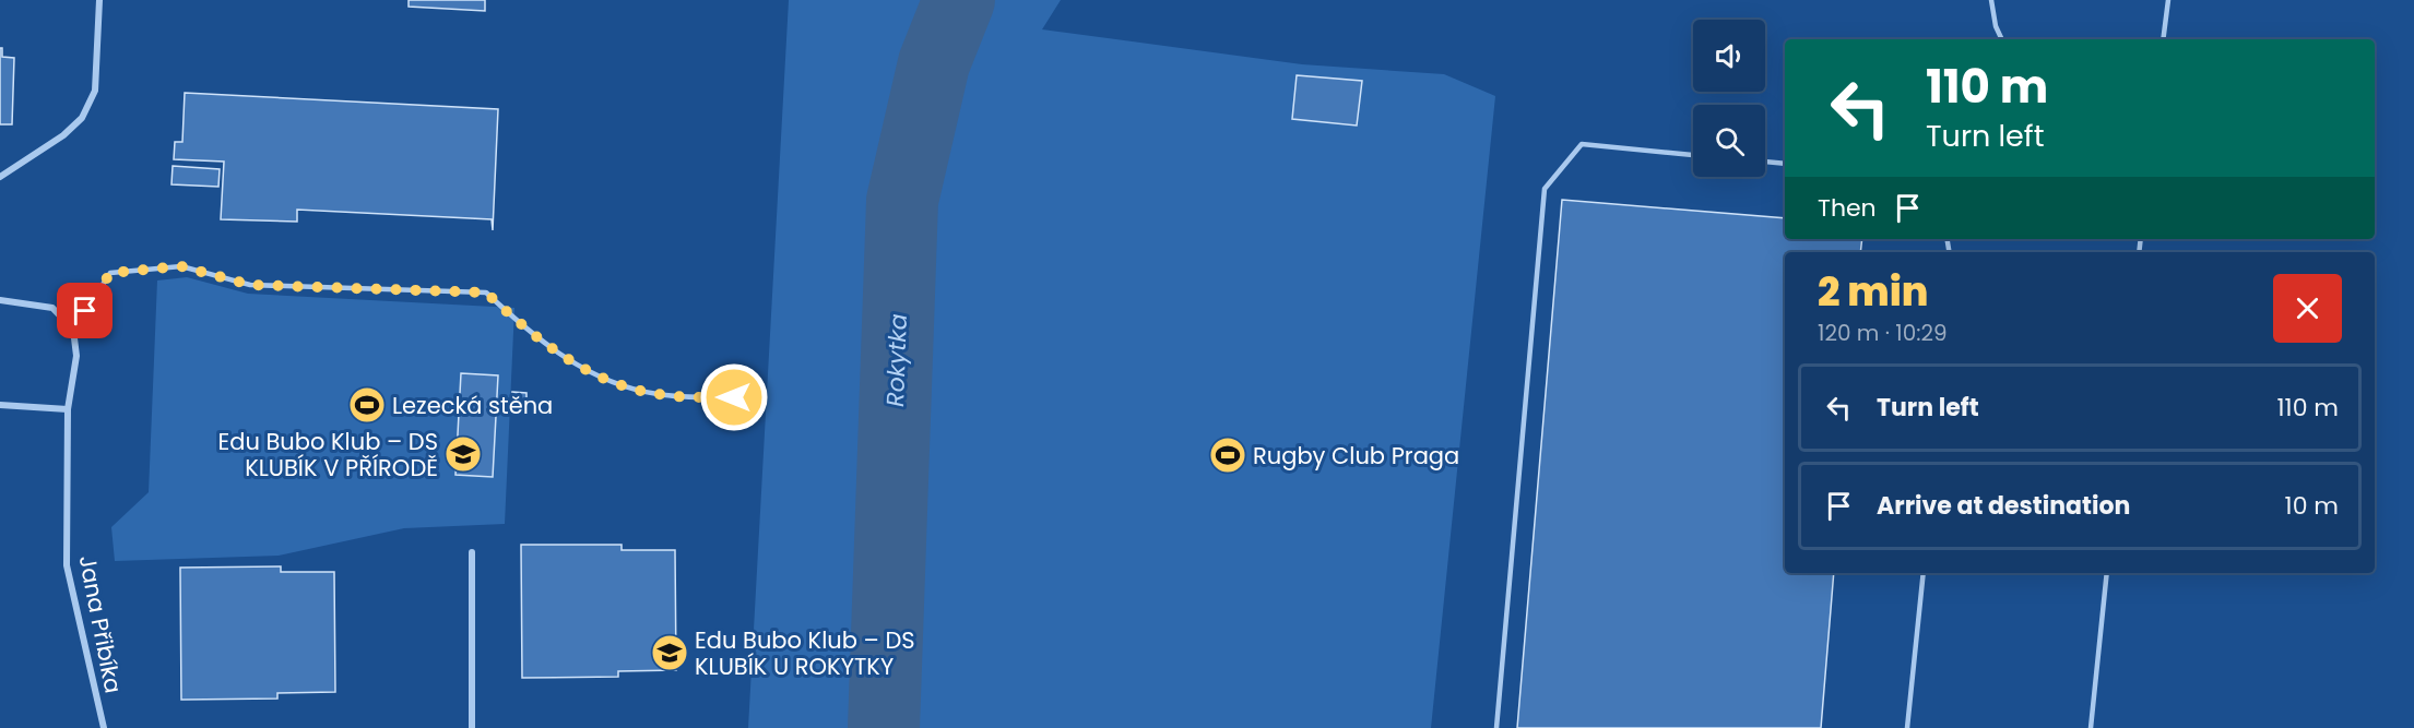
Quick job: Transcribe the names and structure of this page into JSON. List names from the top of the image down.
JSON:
{
  "streets": {
    "street": ["Jana Přibíka"]
  },
  "water": ["Rokytka"],
  "places": {
    "sports": ["Lezecká stěna", "Rugby Club Praga"],
    "school or university": ["Edu Bubo Klub – DS KLUBÍK V PŘÍRODĚ", "Edu Bubo Klub – DS KLUBÍK U ROKYTKY"]
  },
  "page": {
    "turn": ["110 m", "Turn left"],
    "then": "Then",
    "heading": ["2 min", "120 m · 10:29"],
    "list": [
      {
        "name": "Turn left",
        "value": "110 m"
      },
      {
        "name": "Arrive at destination",
        "value": "10 m"
      }
    ]
  }
}
